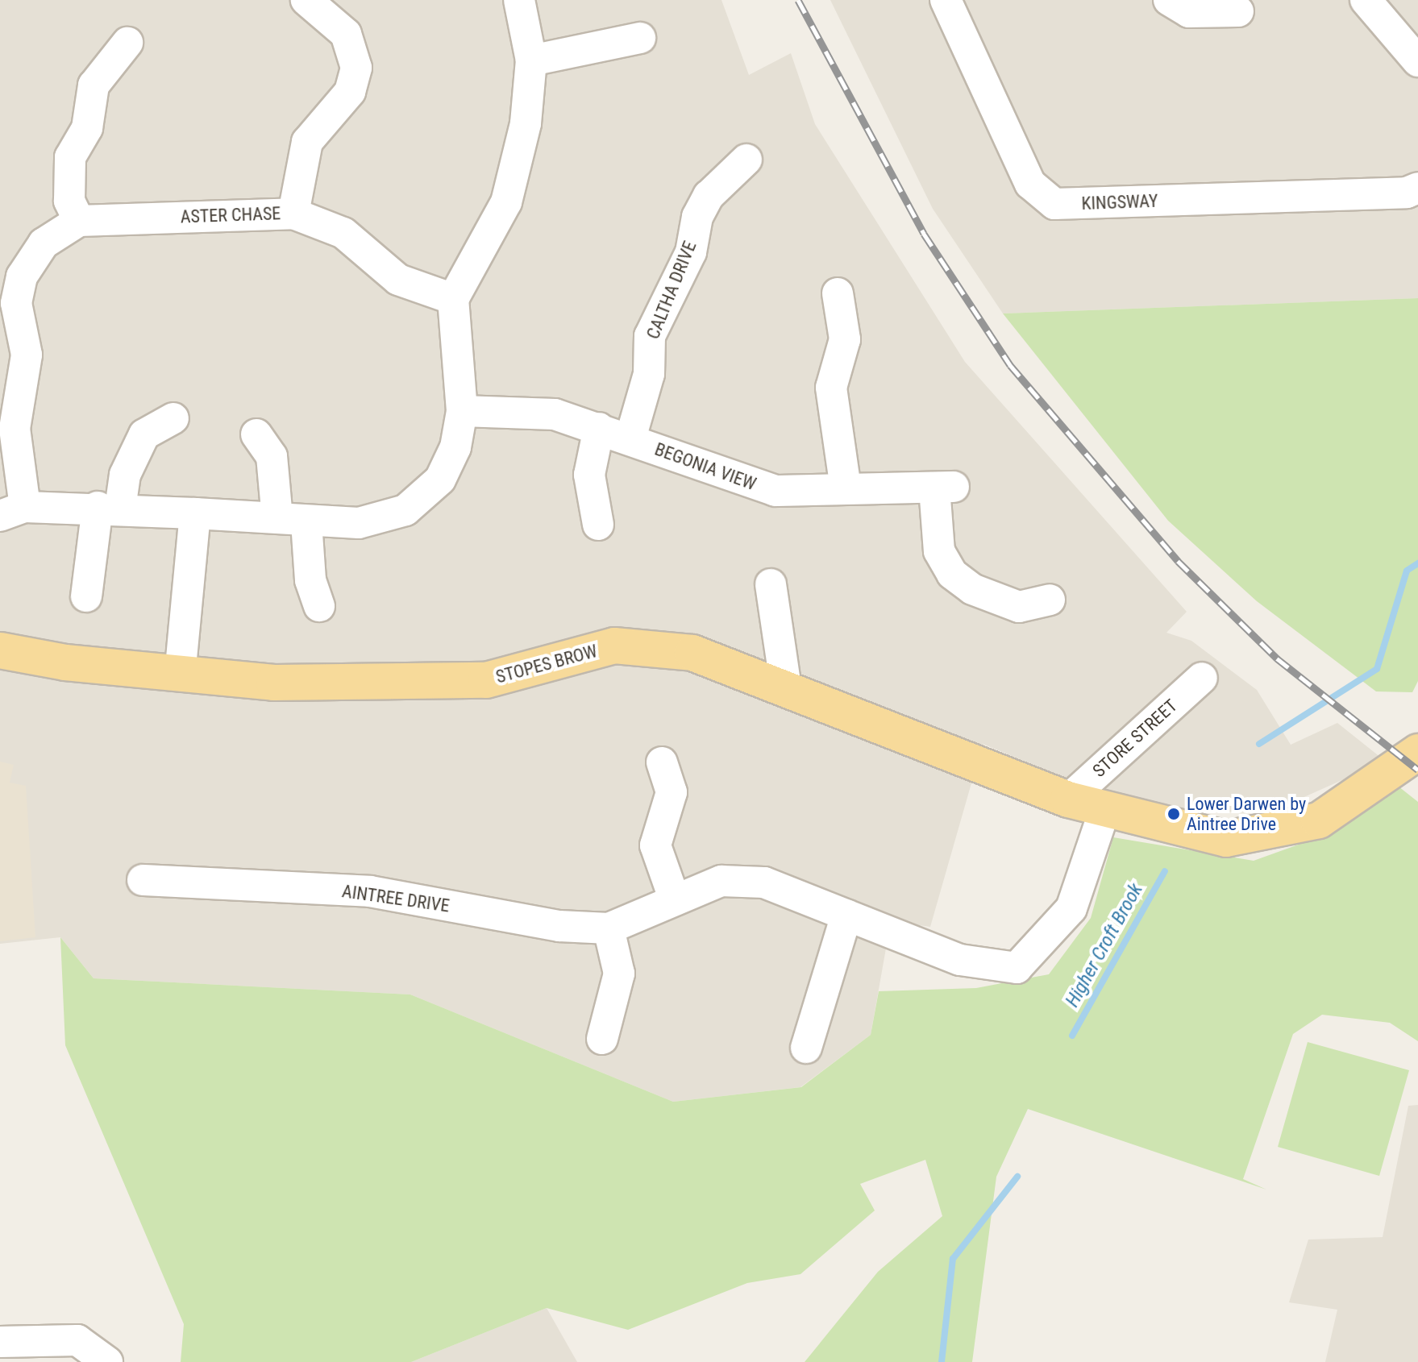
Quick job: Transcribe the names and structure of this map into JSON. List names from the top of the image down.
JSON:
{
  "streets": {
    "main road": ["STOPES BROW"],
    "street": [
      "KINGSWAY",
      "ASTER CHASE",
      "CALTHA DRIVE",
      "BEGONIA VIEW",
      "STORE STREET",
      "AINTREE DRIVE"
    ]
  },
  "crossings": [
    ["CALTHA DRIVE", "BEGONIA VIEW"],
    ["STOPES BROW", "STORE STREET"],
    ["STOPES BROW", "AINTREE DRIVE"]
  ],
  "water": ["Higher Croft Brook"],
  "places": ["Lower Darwen by Aintree Drive"]
}
